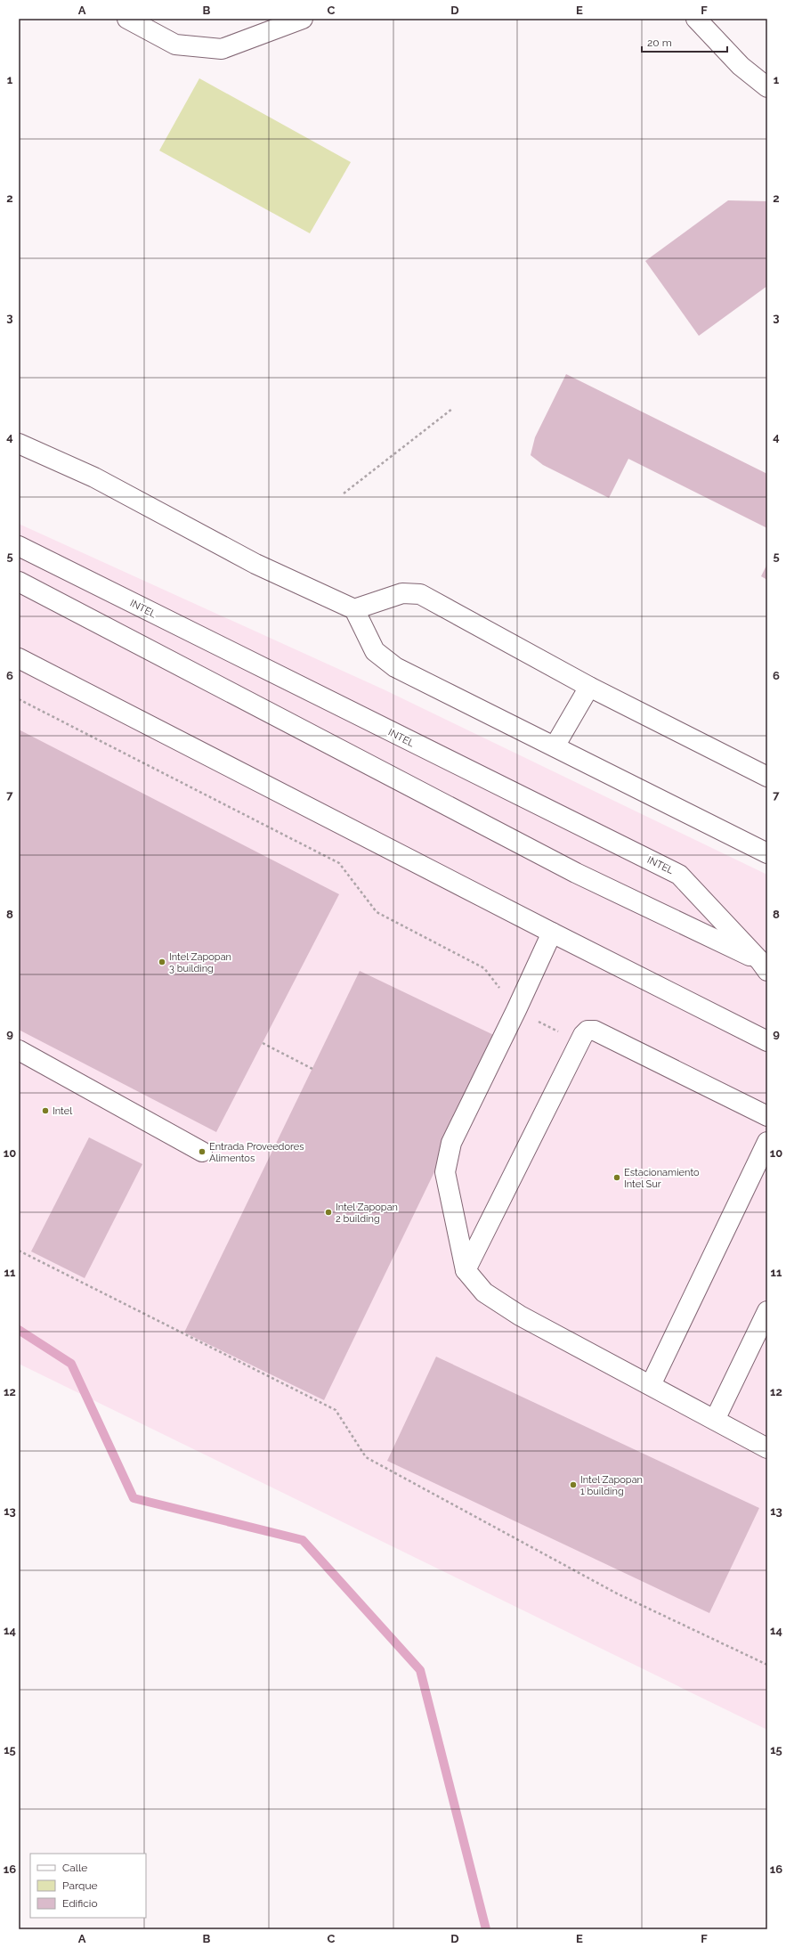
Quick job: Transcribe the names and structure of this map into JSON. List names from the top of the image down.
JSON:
{
  "streets": {
    "lane": ["INTEL"]
  },
  "places": [
    "Intel Zapopan 3 building",
    "Intel",
    "Entrada Proveedores Alimentos",
    "Estacionamiento Intel Sur",
    "Intel Zapopan 2 building",
    "Intel Zapopan 1 building"
  ],
  "legend": ["Calle", "Parque", "Edificio"],
  "scale_bar": "20 m",
  "grid": {
    "columns": [
      "A",
      "B",
      "C",
      "D",
      "E",
      "F"
    ],
    "rows": [
      "1",
      "2",
      "3",
      "4",
      "5",
      "6",
      "7",
      "8",
      "9",
      "10",
      "11",
      "12",
      "13",
      "14",
      "15",
      "16"
    ]
  }
}
